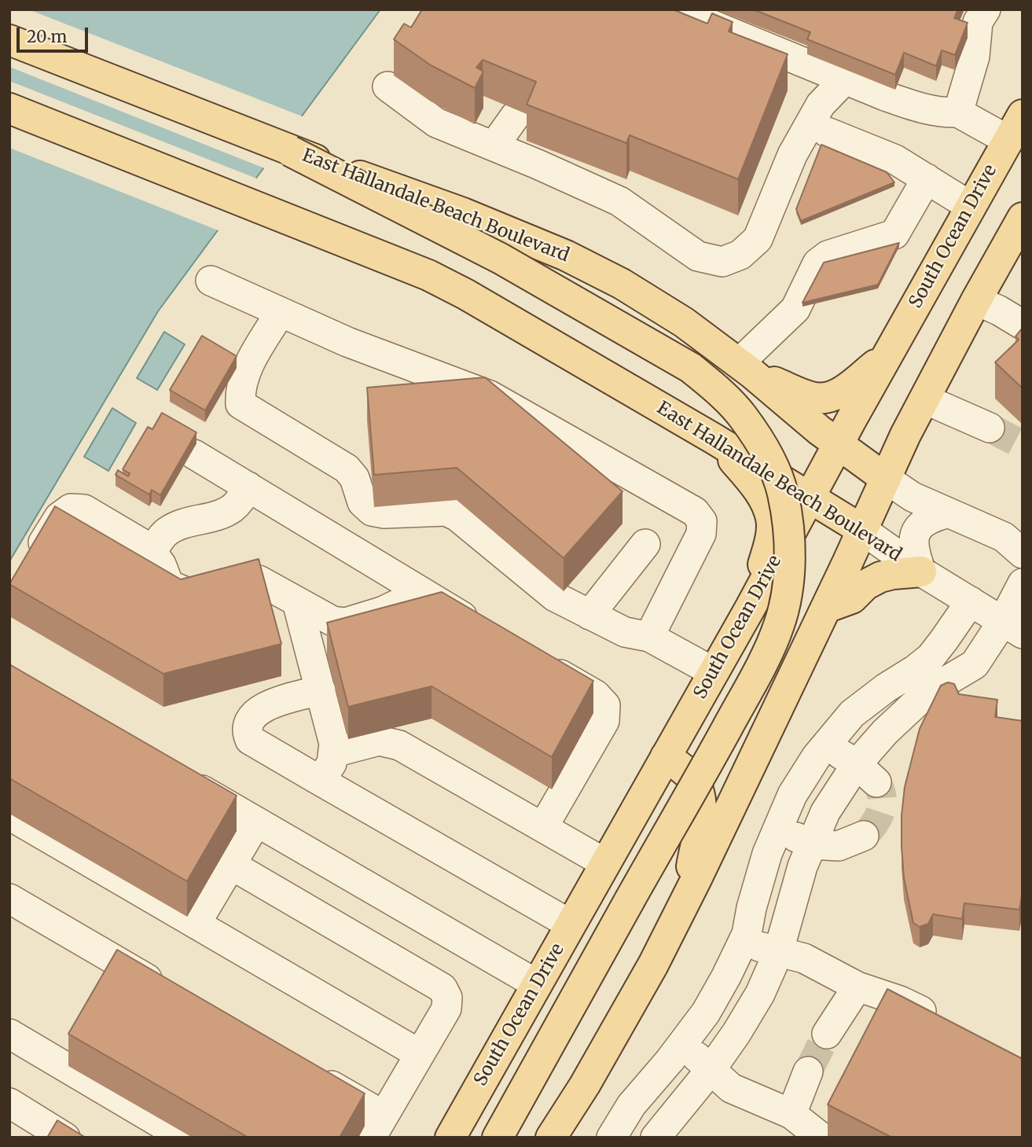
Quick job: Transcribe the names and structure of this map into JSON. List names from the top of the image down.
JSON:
{
  "streets": {
    "main road": ["East Hallandale Beach Boulevard", "South Ocean Drive"]
  },
  "crossings": [
    ["East Hallandale Beach Boulevard", "South Ocean Drive"]
  ],
  "scale_bar": "20 m"
}
